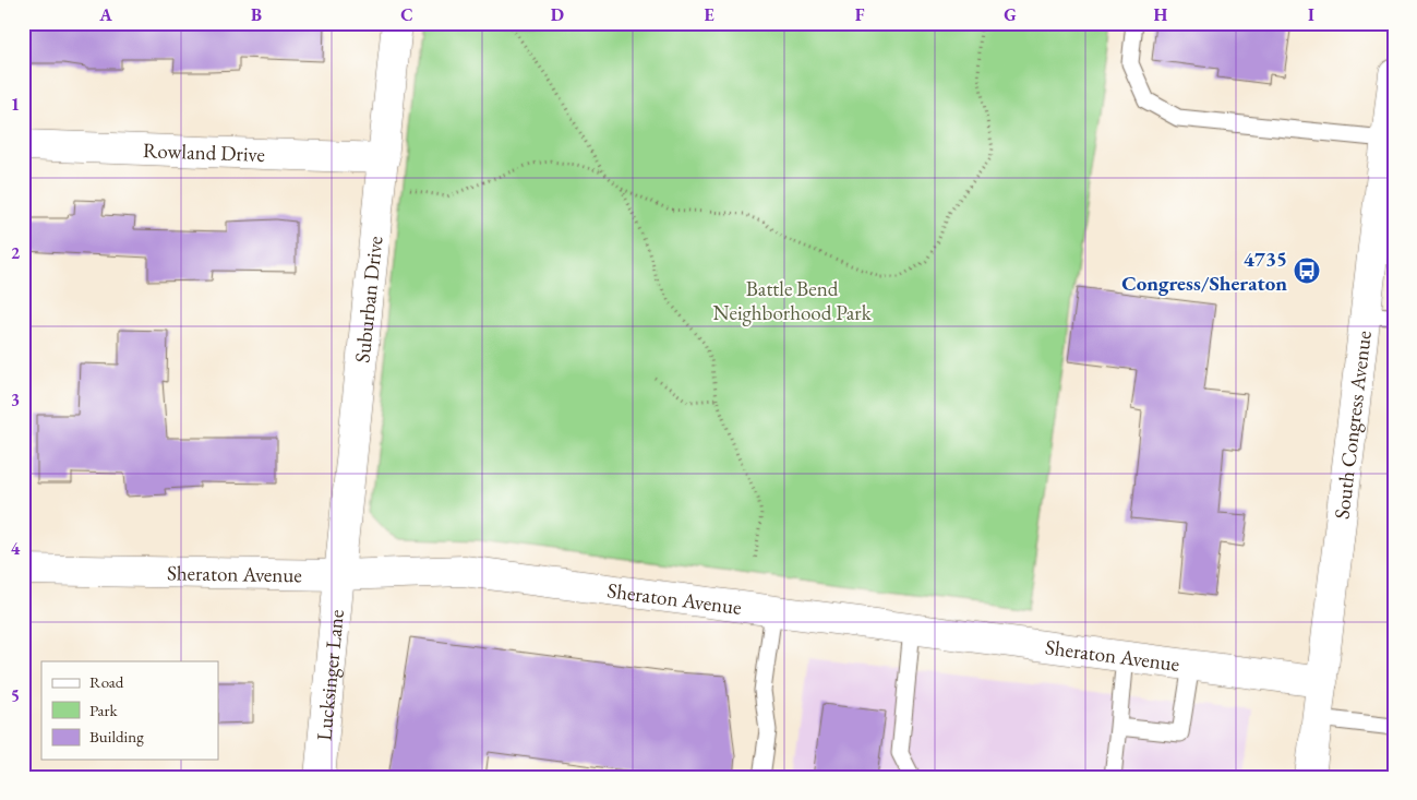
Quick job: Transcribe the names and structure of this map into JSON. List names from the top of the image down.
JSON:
{
  "streets": {
    "street": [
      "Rowland Drive",
      "Suburban Drive",
      "South Congress Avenue",
      "Sheraton Avenue",
      "Lucksinger Lane"
    ]
  },
  "crossings": [
    ["Rowland Drive", "Suburban Drive"],
    ["Suburban Drive", "Sheraton Avenue"],
    ["Suburban Drive", "Lucksinger Lane"],
    ["South Congress Avenue", "Sheraton Avenue"],
    ["Sheraton Avenue", "Lucksinger Lane"]
  ],
  "parks": ["Battle Bend Neighborhood Park"],
  "places": {
    "bus stop": ["4735 Congress/Sheraton"]
  },
  "legend": ["Road", "Park", "Building"],
  "grid": {
    "columns": [
      "A",
      "B",
      "C",
      "D",
      "E",
      "F",
      "G",
      "H",
      "I"
    ],
    "rows": [
      "1",
      "2",
      "3",
      "4",
      "5"
    ]
  }
}
